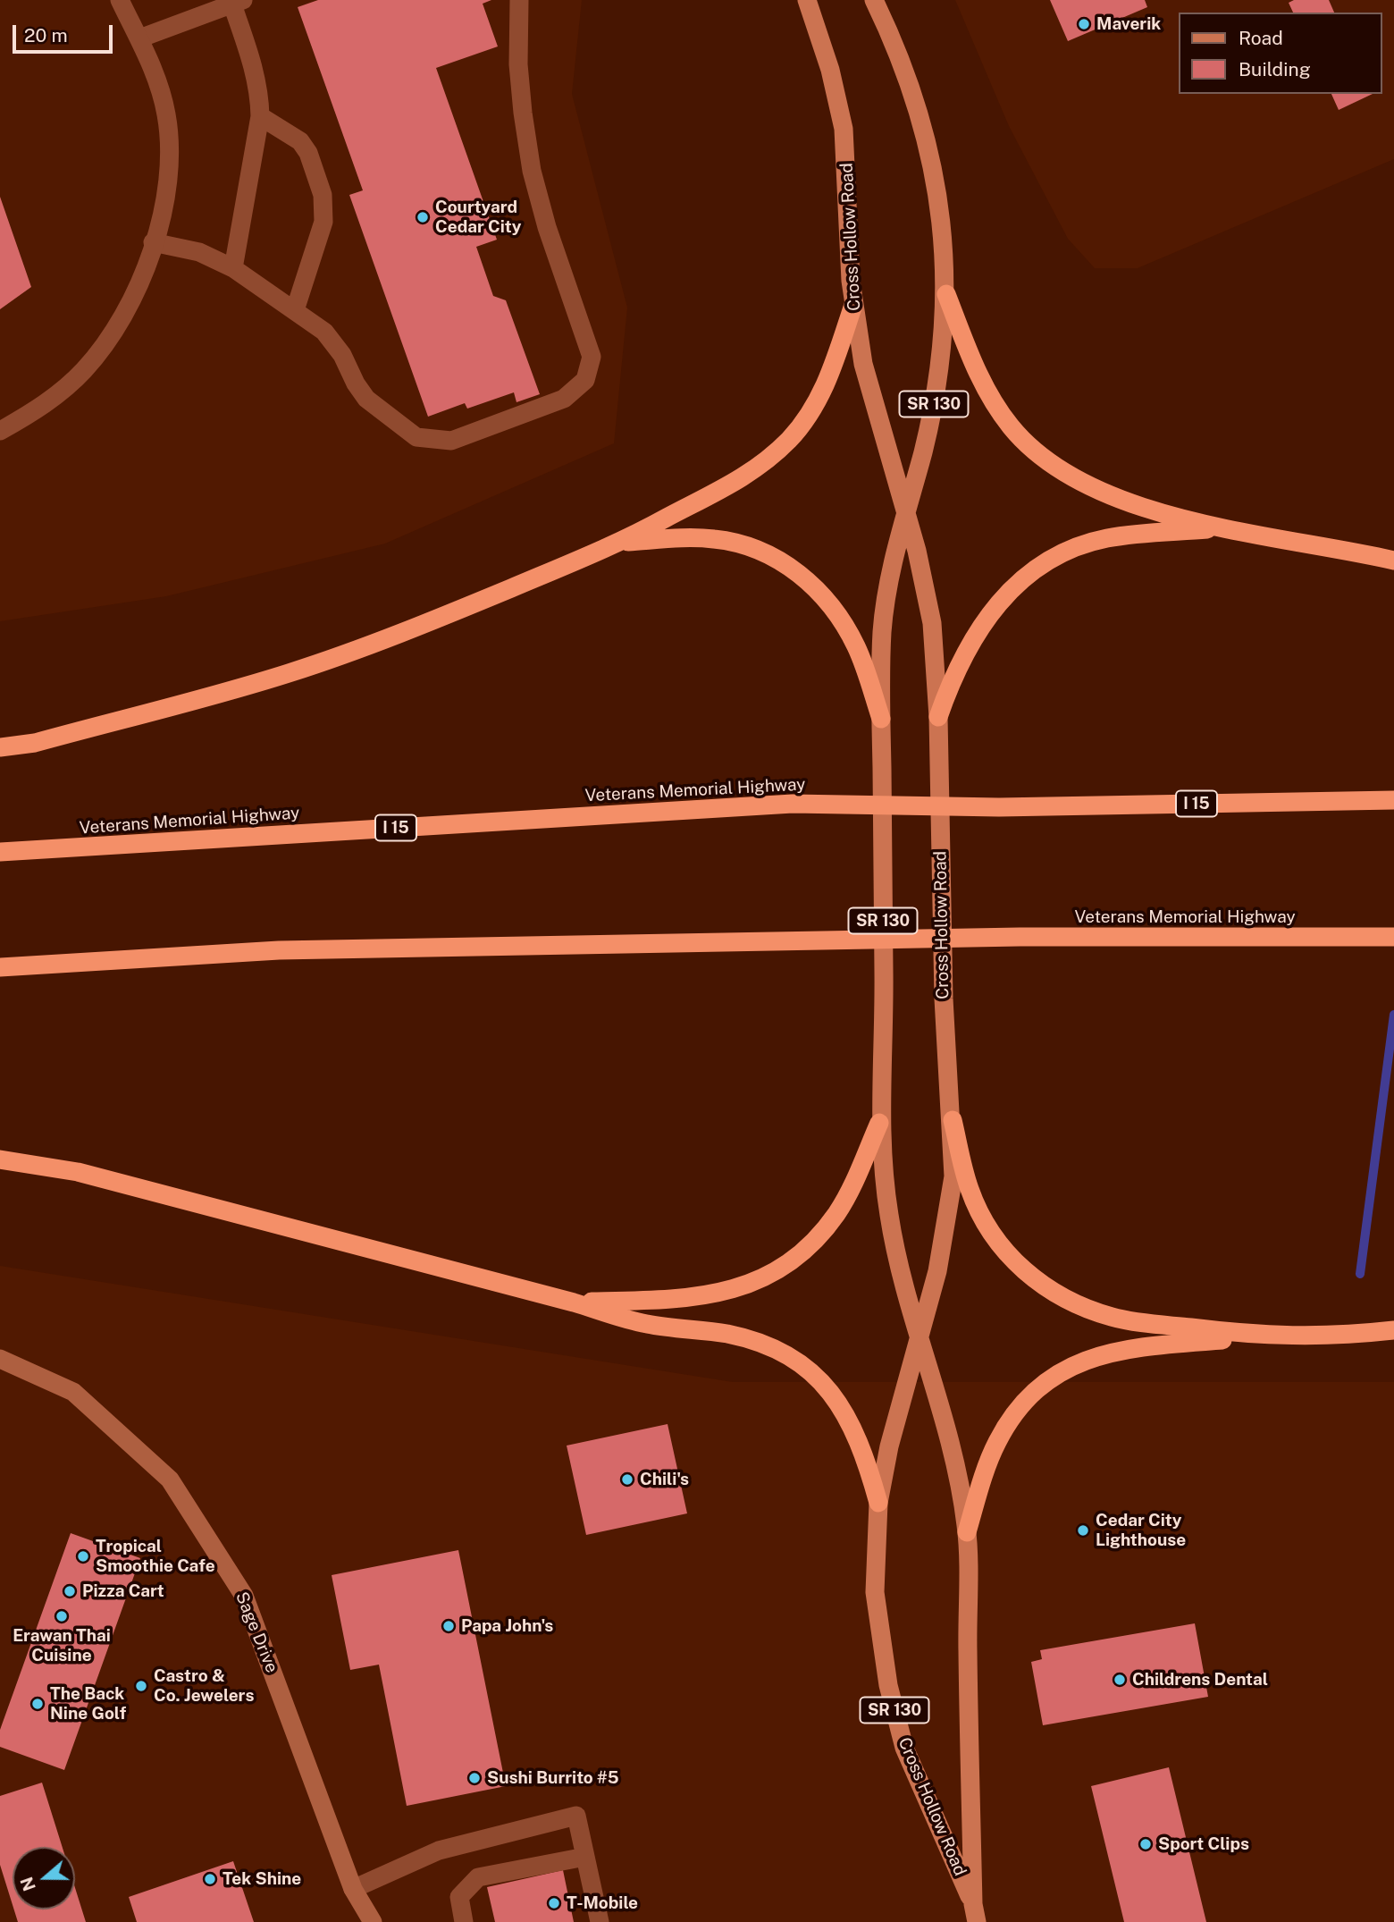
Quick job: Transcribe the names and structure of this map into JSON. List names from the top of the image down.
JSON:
{
  "streets": {
    "highway": ["Veterans Memorial Highway", "I 15"],
    "main road": ["Cross Hollow Road", "SR 130", "Sage Drive"]
  },
  "places": [
    "Maverik",
    "Courtyard Cedar City",
    "Chili's",
    "Cedar City Lighthouse",
    "Tropical Smoothie Cafe",
    "Pizza Cart",
    "Erawan Thai Cuisine",
    "Papa John's",
    "Childrens Dental",
    "Castro & Co. Jewelers",
    "The Back Nine Golf",
    "Sushi Burrito #5",
    "Sport Clips",
    "Tek Shine",
    "T-Mobile"
  ],
  "legend": ["Road", "Building"],
  "scale_bar": "20 m",
  "north": "left"
}
